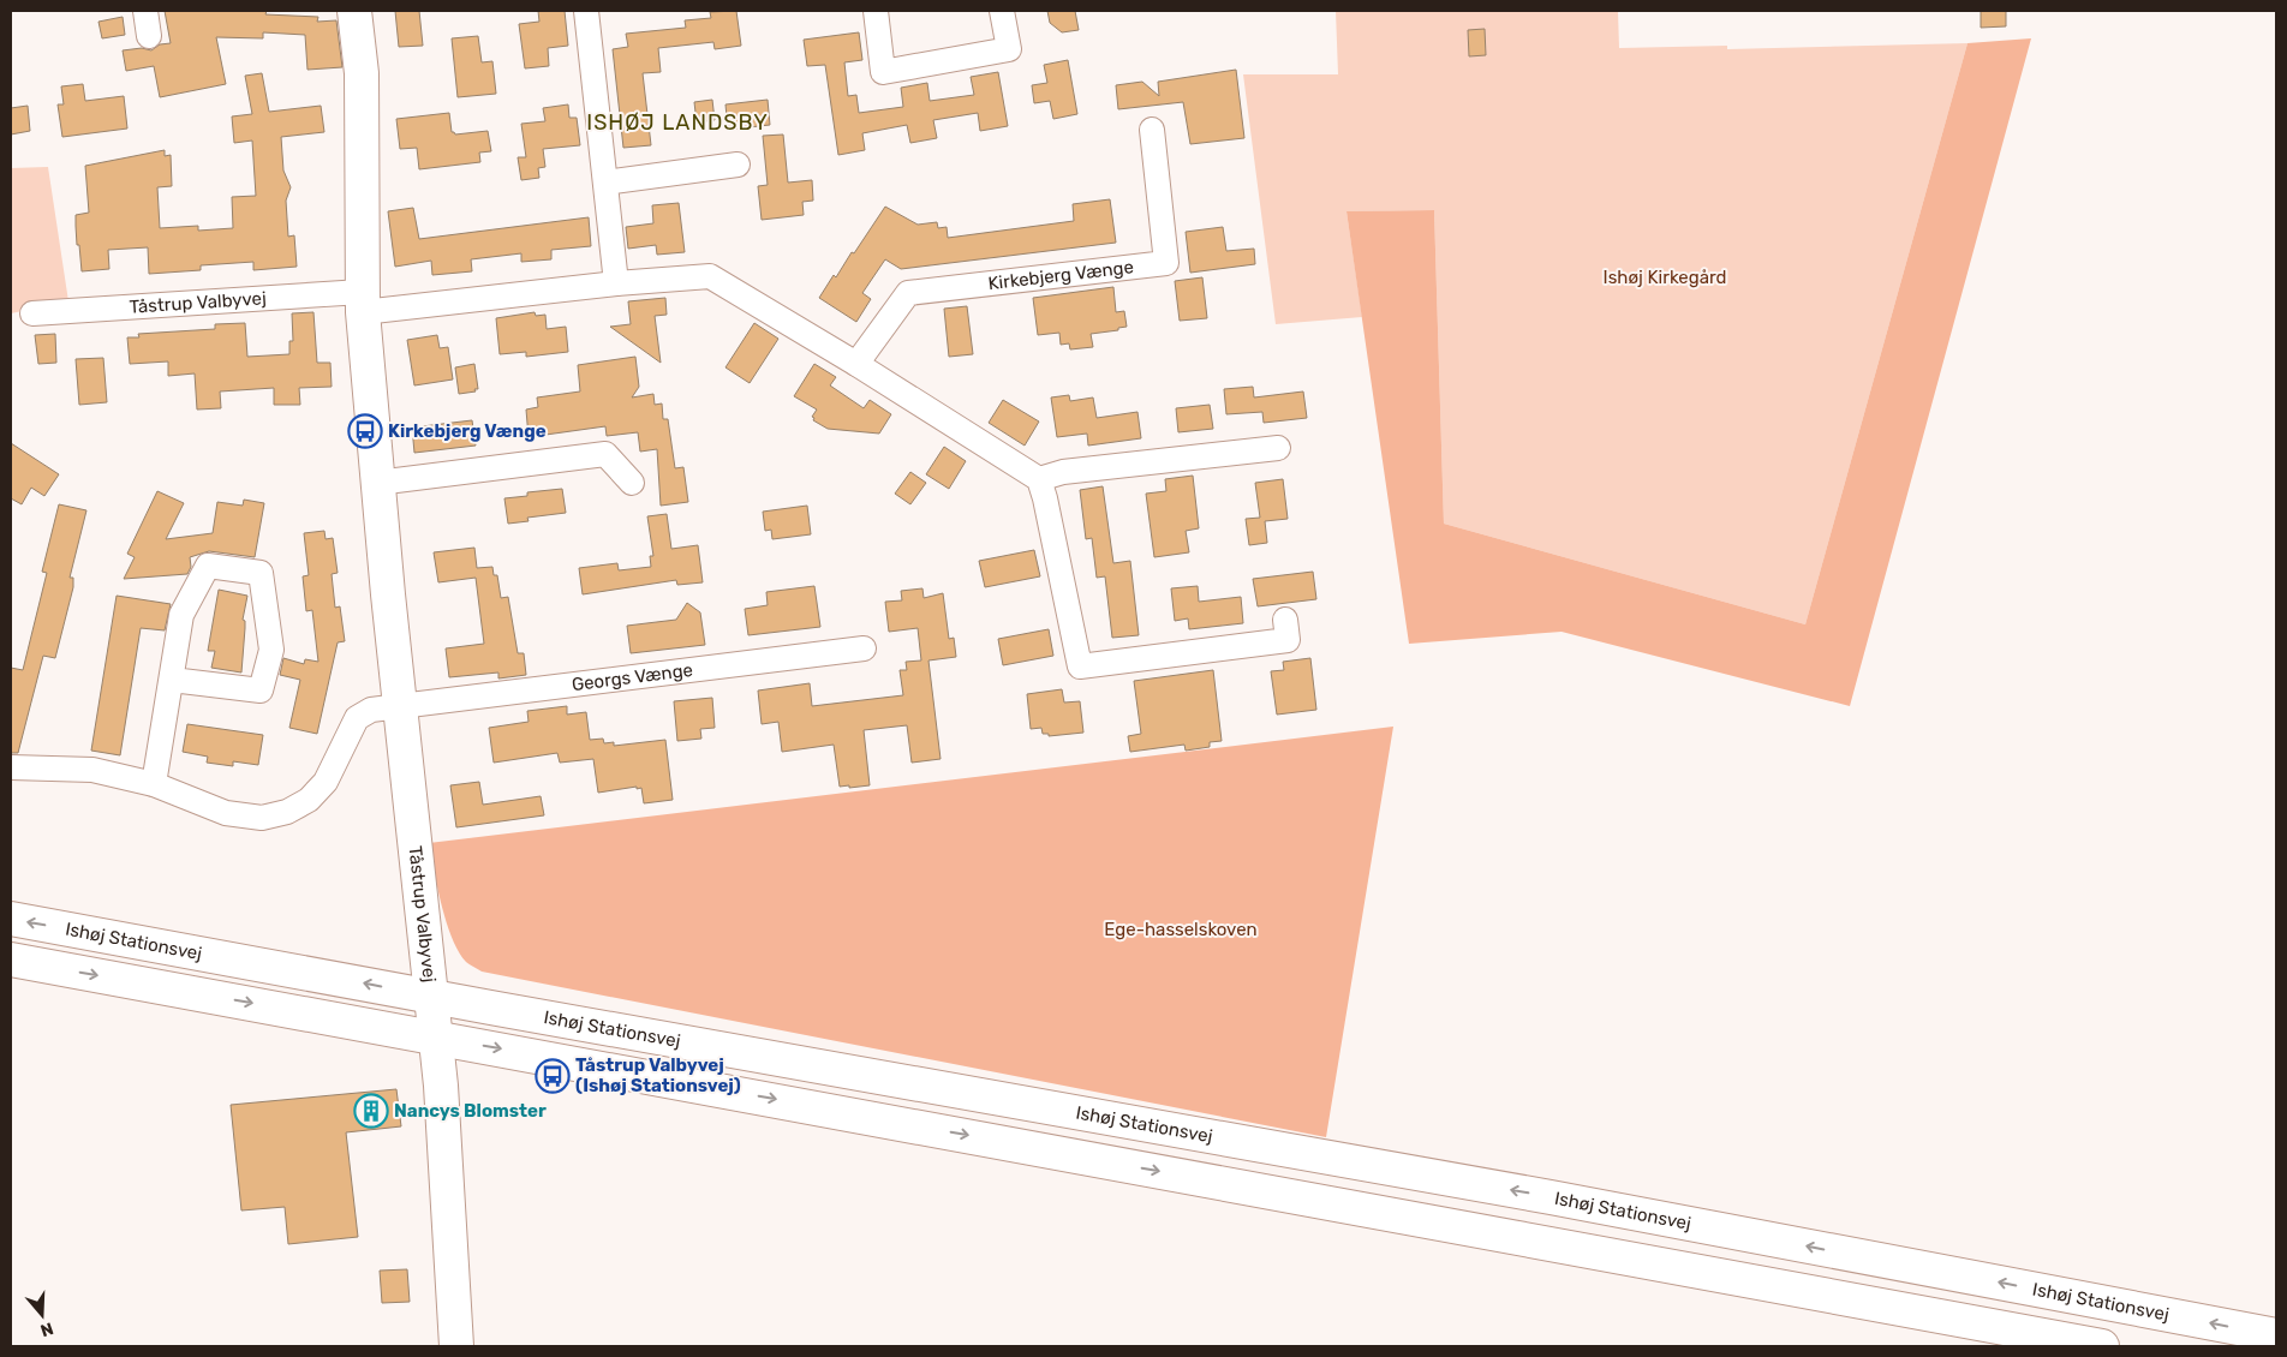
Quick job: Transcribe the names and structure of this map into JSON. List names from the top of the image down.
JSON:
{
  "streets": {
    "main road": ["Tåstrup Valbyvej", "Ishøj Stationsvej"],
    "street": ["Kirkebjerg Vænge", "Georgs Vænge"]
  },
  "crossings": [
    ["Tåstrup Valbyvej", "Georgs Vænge"],
    ["Tåstrup Valbyvej", "Ishøj Stationsvej"]
  ],
  "districts": ["ISHØJ LANDSBY"],
  "parks": ["Ishøj Kirkegård", "Ege-hasselskoven"],
  "places": {
    "bus stop": ["Kirkebjerg Vænge", "Tåstrup Valbyvej (Ishøj Stationsvej)"],
    "building": ["Nancys Blomster"]
  },
  "north": "bottom"
}
